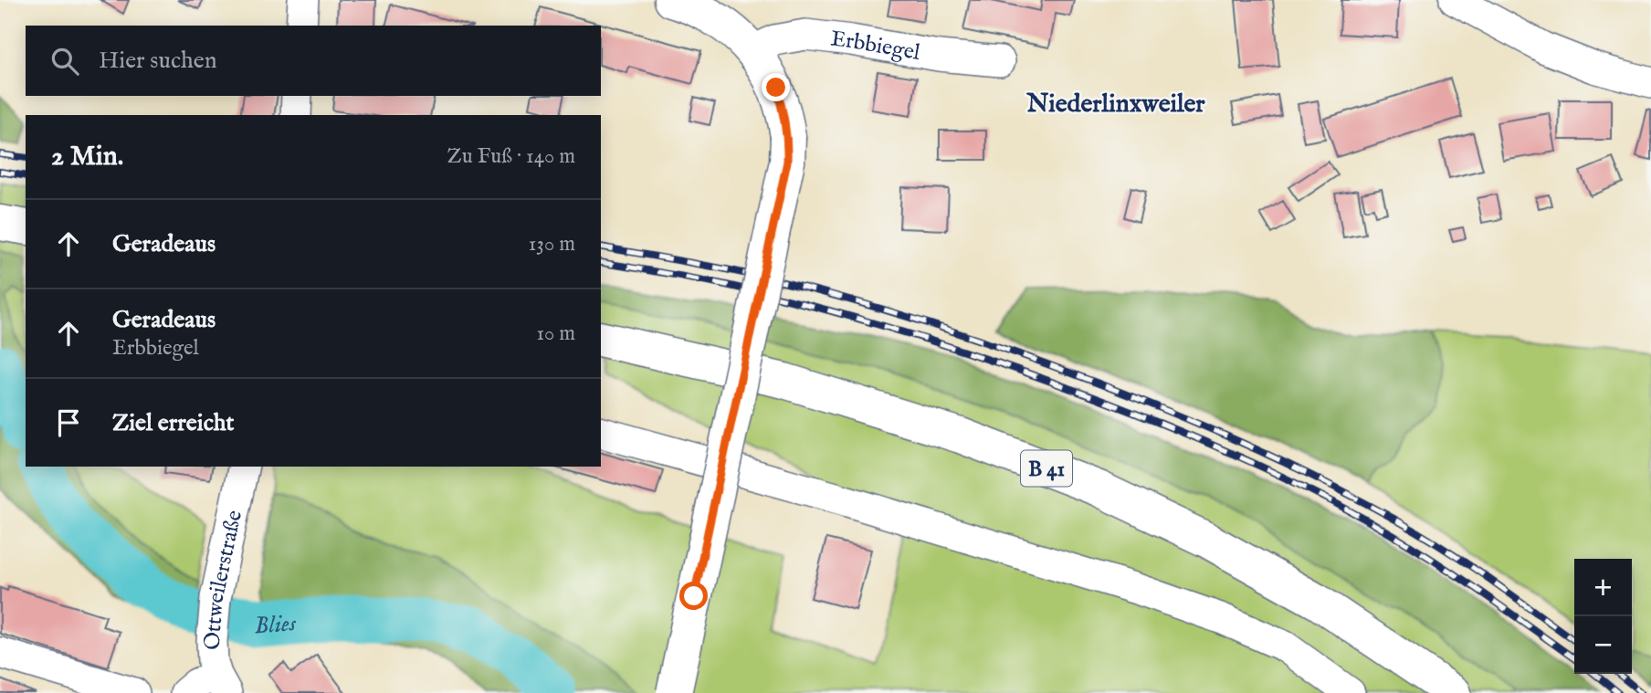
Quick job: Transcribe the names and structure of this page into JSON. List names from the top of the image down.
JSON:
{
  "streets": {
    "main road": ["B 41"],
    "street": ["Erbbiegel", "Ottweilerstraße"]
  },
  "districts": ["Niederlinxweiler"],
  "water": ["Blies"],
  "page": {
    "search": "Hier suchen",
    "heading": ["2 Min.", "Zu Fuß · 140 m"],
    "list": [
      ["Geradeaus", "130 m"],
      ["Geradeaus", "Erbbiegel", "10 m"],
      "Ziel erreicht"
    ],
    "map_buttons": ["+", "−"]
  }
}
